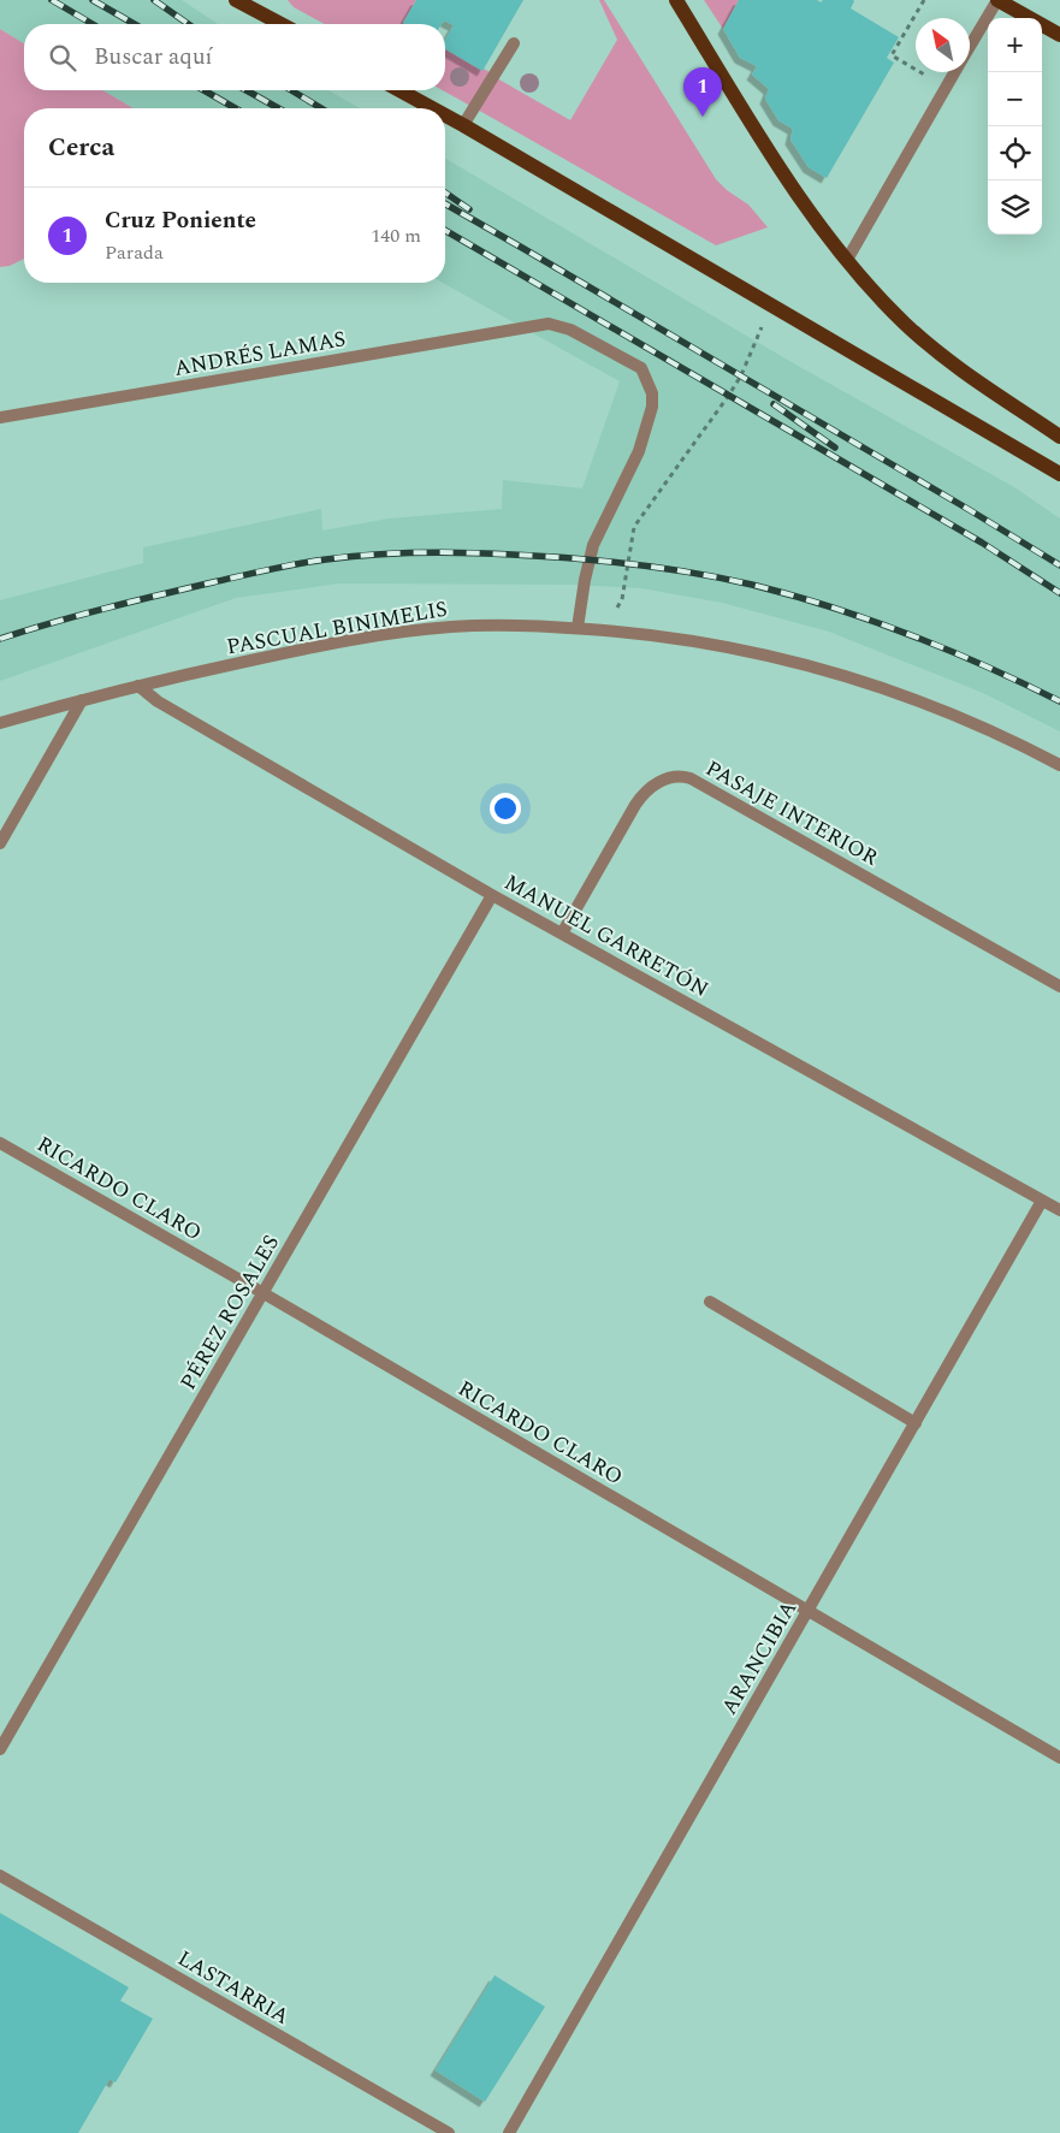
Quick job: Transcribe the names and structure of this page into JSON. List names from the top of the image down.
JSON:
{
  "streets": {
    "street": [
      "ANDRÉS LAMAS",
      "PASCUAL BINIMELIS",
      "PASAJE INTERIOR",
      "MANUEL GARRETÓN",
      "RICARDO CLARO",
      "PÉREZ ROSALES",
      "ARANCIBIA",
      "LASTARRIA"
    ]
  },
  "crossings": [
    ["ANDRÉS LAMAS", "PASCUAL BINIMELIS"],
    ["PASCUAL BINIMELIS", "MANUEL GARRETÓN"],
    ["PASAJE INTERIOR", "MANUEL GARRETÓN"],
    ["MANUEL GARRETÓN", "PÉREZ ROSALES"],
    ["MANUEL GARRETÓN", "ARANCIBIA"],
    ["RICARDO CLARO", "PÉREZ ROSALES"],
    ["RICARDO CLARO", "ARANCIBIA"]
  ],
  "north": "top left",
  "page": {
    "map_buttons": ["+", "−"],
    "search": "Buscar aquí",
    "pins": "1",
    "heading": "Cerca",
    "list": [
      {
        "mark": "1",
        "name": "Cruz Poniente",
        "note": "Parada",
        "value": "140 m"
      }
    ]
  }
}
